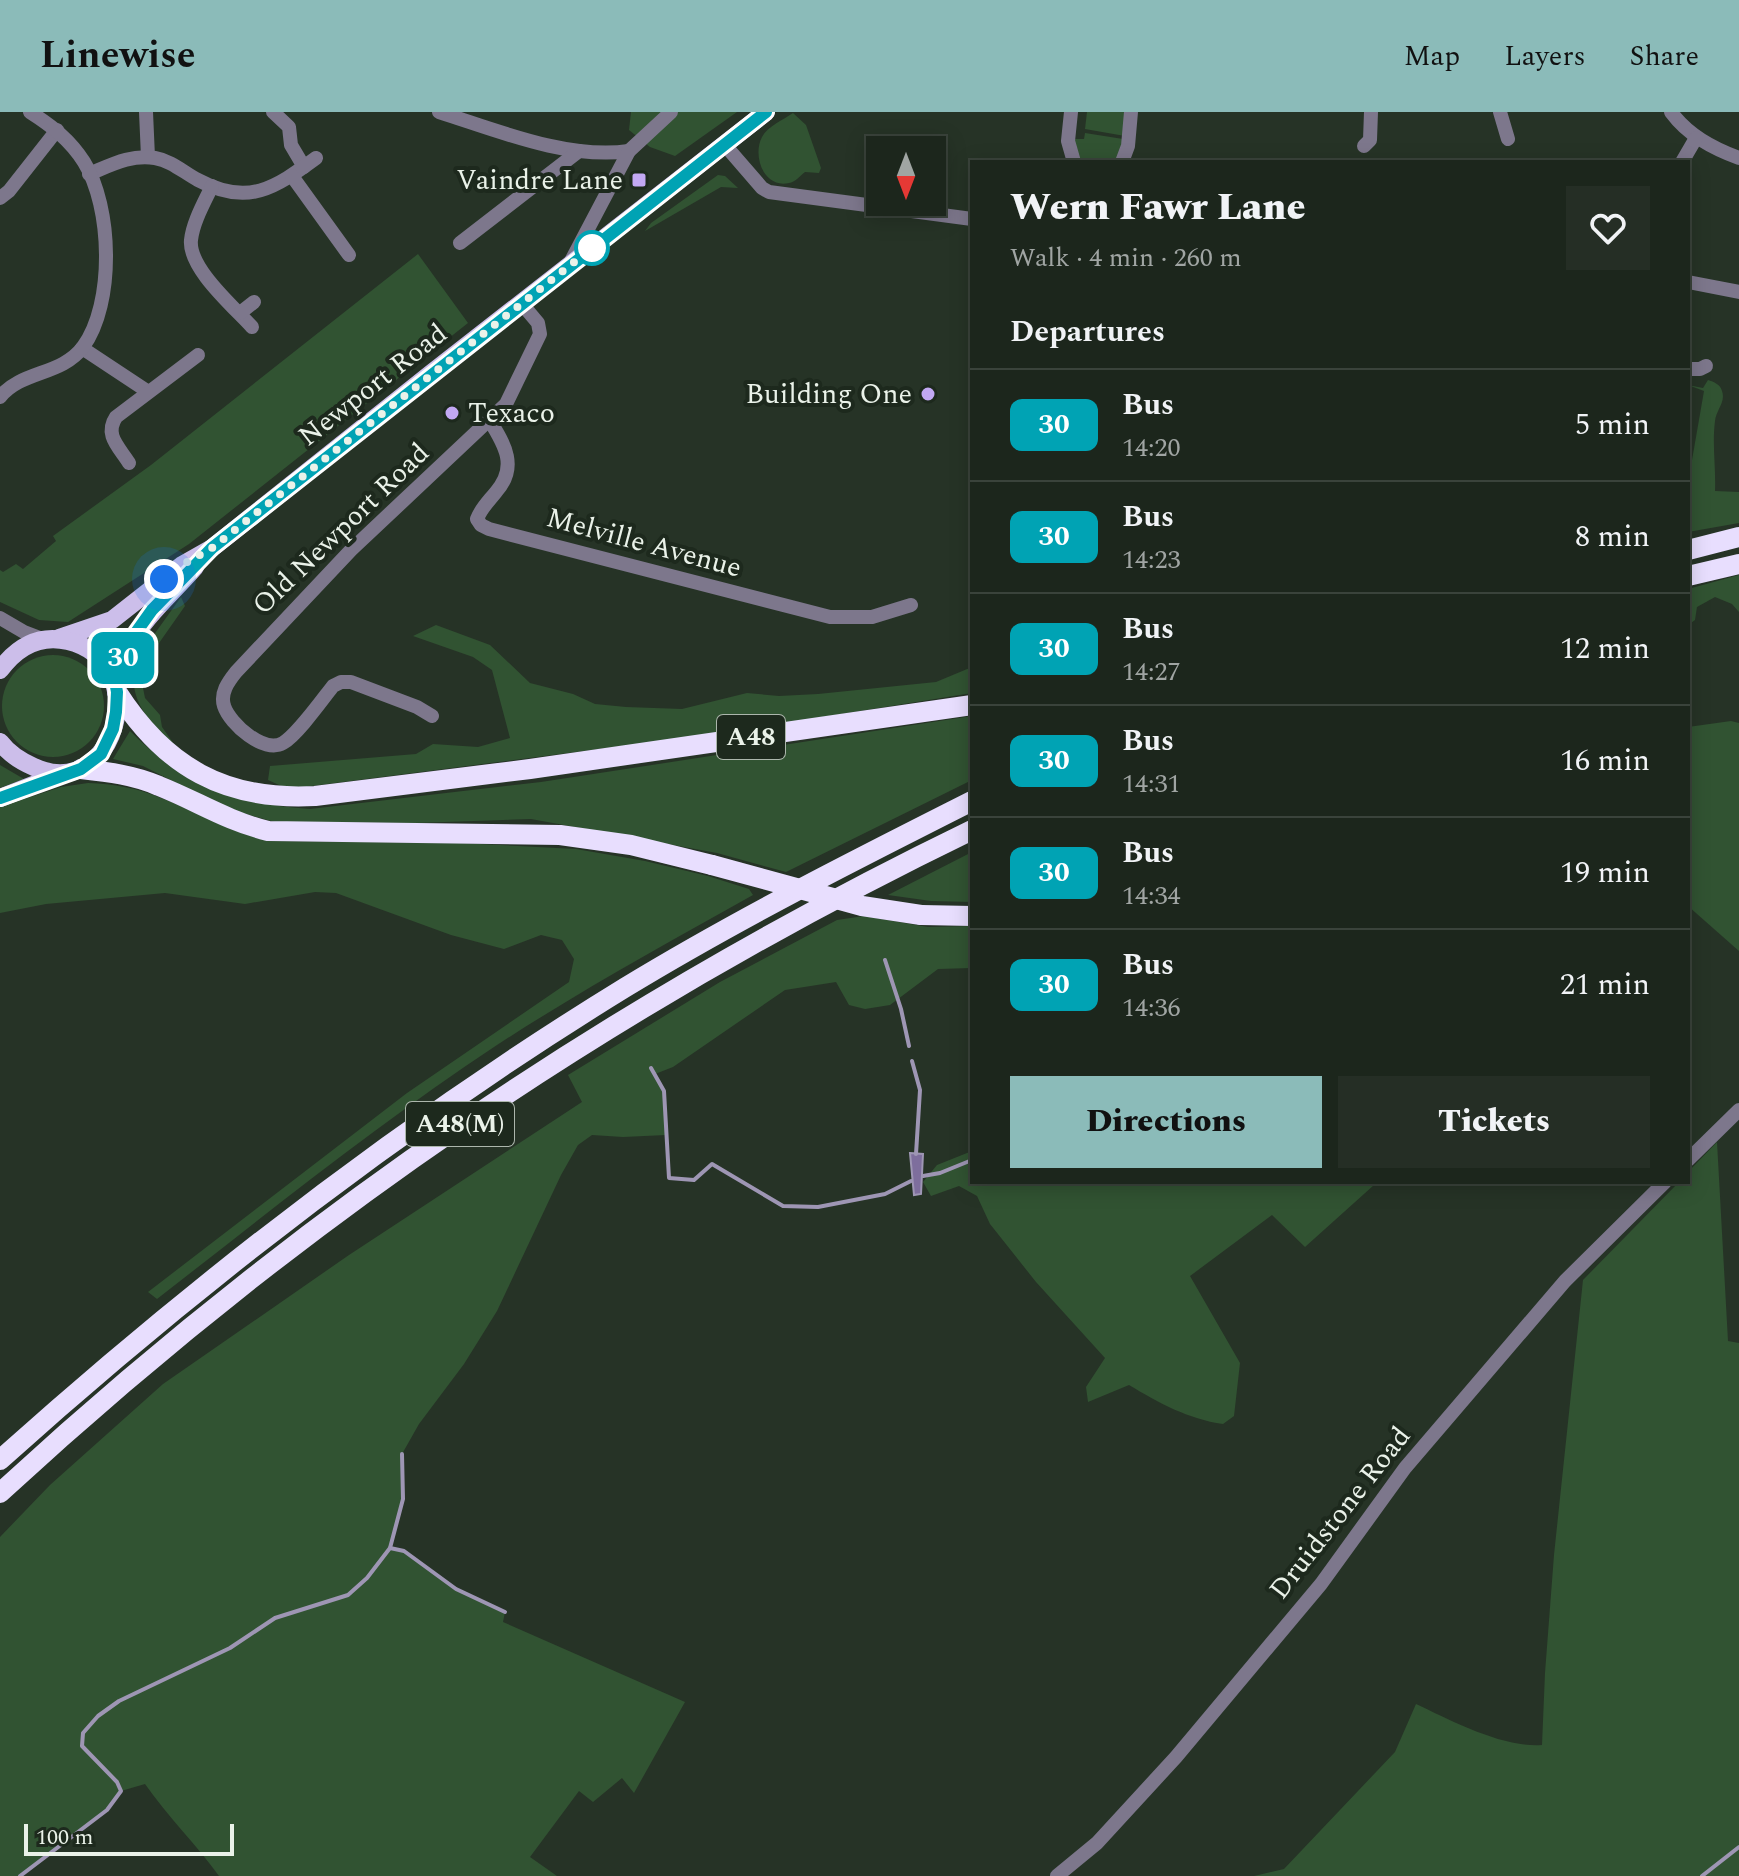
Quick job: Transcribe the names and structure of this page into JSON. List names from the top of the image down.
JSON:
{
  "streets": {
    "highway": ["A48", "A48(M)"],
    "main road": ["Newport Road"],
    "street": ["Old Newport Road", "Melville Avenue", "Druidstone Road"]
  },
  "crossings": [
    ["Newport Road", "Old Newport Road"],
    ["Newport Road", "A48"],
    ["Old Newport Road", "Melville Avenue"]
  ],
  "places": {
    "transit": ["Vaindre Lane"],
    "other": ["Building One", "Texaco"]
  },
  "lines": ["bus line 30"],
  "scale_bar": "100 m",
  "north": "bottom",
  "page": {
    "header": "Linewise",
    "nav": ["Map", "Layers", "Share"],
    "on_map": "30",
    "heading": [
      ["Wern Fawr Lane", "Walk · 4 min · 260 m"],
      "Departures"
    ],
    "list": [
      {
        "mark": "30",
        "name": "Bus",
        "note": "14:20",
        "value": "5 min"
      },
      {
        "mark": "30",
        "name": "Bus",
        "note": "14:23",
        "value": "8 min"
      },
      {
        "mark": "30",
        "name": "Bus",
        "note": "14:27",
        "value": "12 min"
      },
      {
        "mark": "30",
        "name": "Bus",
        "note": "14:31",
        "value": "16 min"
      },
      {
        "mark": "30",
        "name": "Bus",
        "note": "14:34",
        "value": "19 min"
      },
      {
        "mark": "30",
        "name": "Bus",
        "note": "14:36",
        "value": "21 min"
      }
    ],
    "buttons": ["Directions", "Tickets"],
    "scale": "100 m"
  }
}
